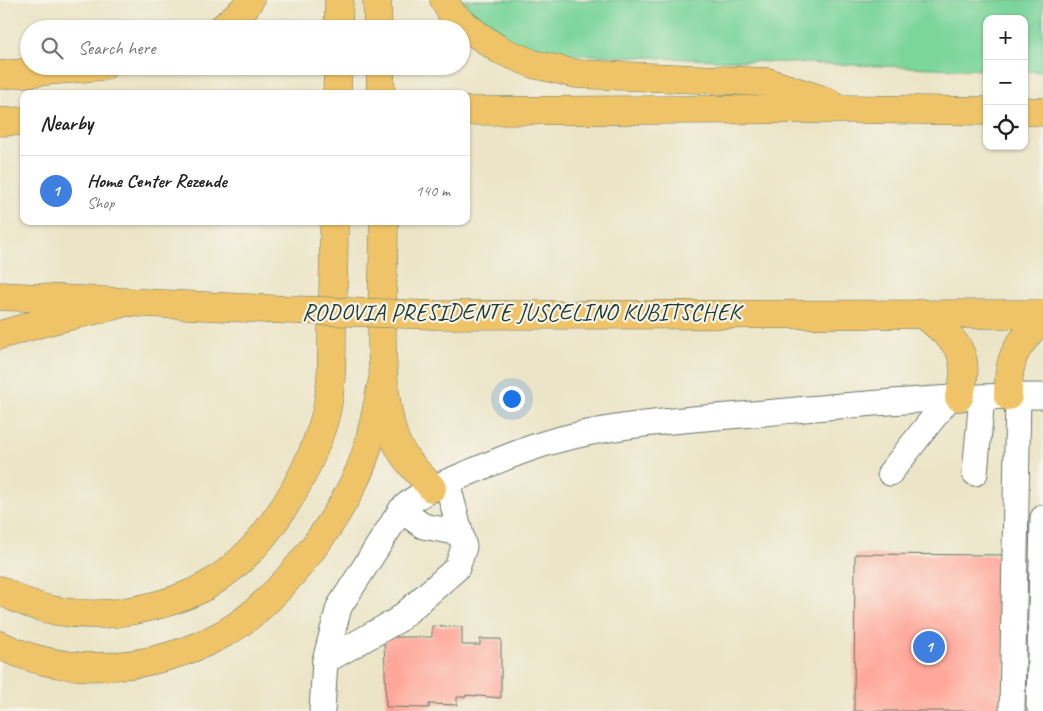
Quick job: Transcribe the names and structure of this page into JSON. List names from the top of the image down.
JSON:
{
  "streets": {
    "main road": ["RODOVIA PRESIDENTE JUSCELINO KUBITSCHEK"]
  },
  "page": {
    "map_buttons": ["+", "−"],
    "search": "Search here",
    "heading": "Nearby",
    "list": [
      {
        "mark": "1",
        "name": "Home Center Rezende",
        "note": "Shop",
        "value": "140 m"
      }
    ],
    "pins": "1"
  }
}
